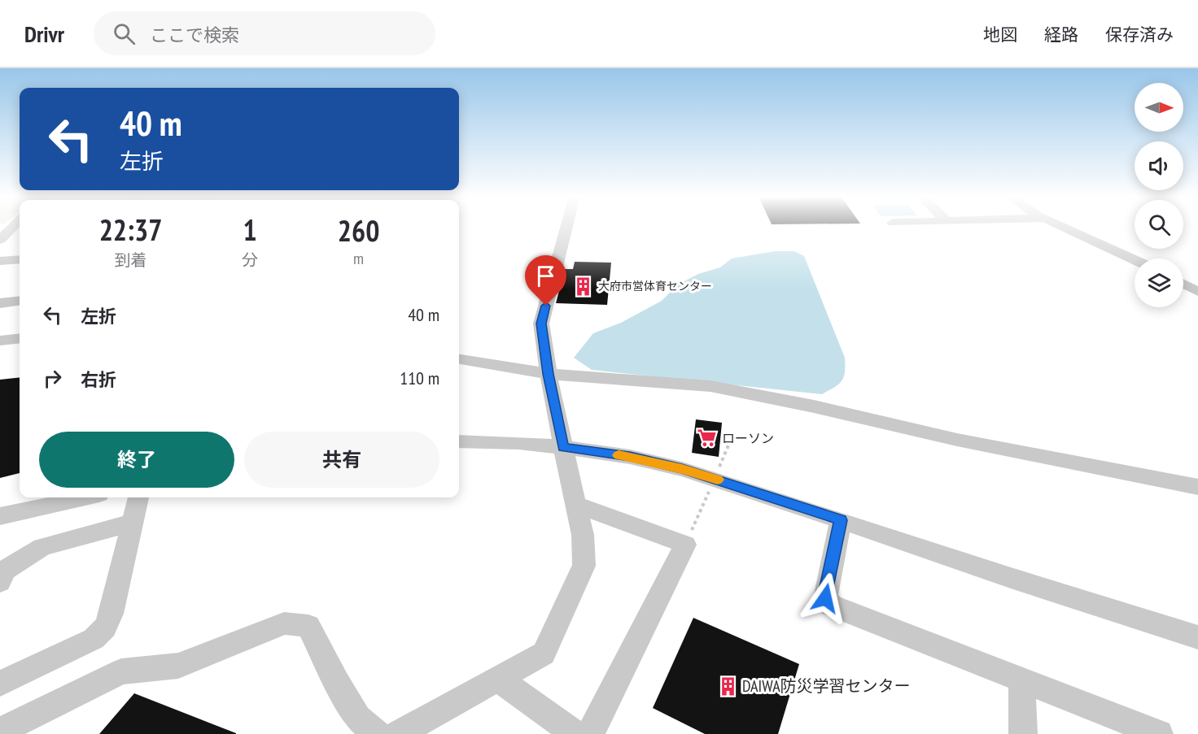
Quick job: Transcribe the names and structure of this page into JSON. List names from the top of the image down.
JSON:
{
  "places": {
    "building": ["大府市営体育センター", "DAIWA防災学習センター"],
    "supermarket": ["ローソン"]
  },
  "north": "right",
  "page": {
    "header": "Drivr",
    "search": "ここで検索",
    "nav": ["地図", "経路", "保存済み"],
    "turn": ["40 m", "左折"],
    "eta": [
      "22:37",
      "到着",
      "1",
      "分",
      "260",
      "m"
    ],
    "list": [
      {
        "name": "左折",
        "value": "40 m"
      },
      {
        "name": "右折",
        "value": "110 m"
      }
    ],
    "buttons": ["終了", "共有"]
  }
}
